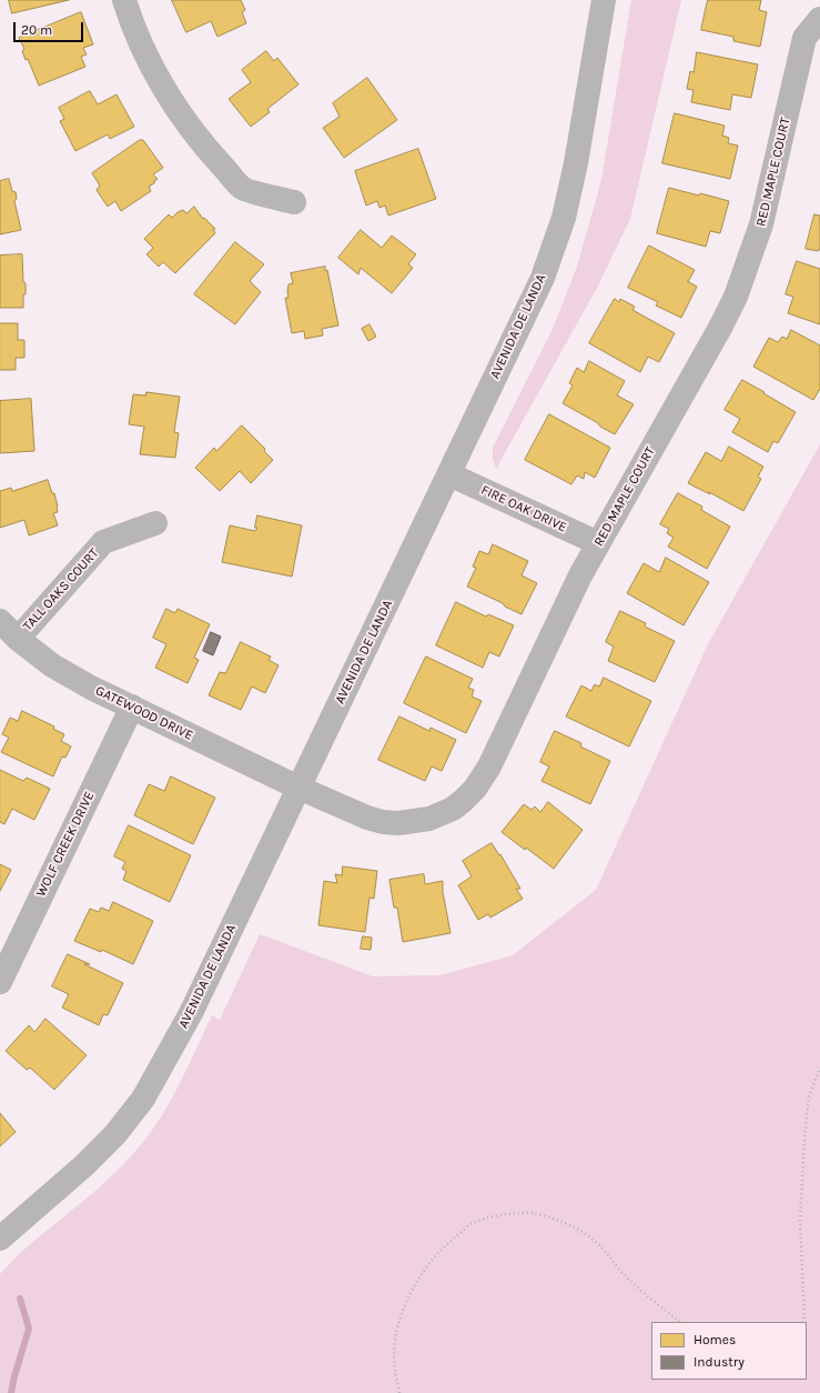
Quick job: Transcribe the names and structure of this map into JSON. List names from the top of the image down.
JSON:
{
  "streets": {
    "street": [
      "RED MAPLE COURT",
      "AVENIDA DE LANDA",
      "FIRE OAK DRIVE",
      "TALL OAKS COURT",
      "GATEWOOD DRIVE",
      "WOLF CREEK DRIVE"
    ]
  },
  "crossings": [
    ["RED MAPLE COURT", "AVENIDA DE LANDA"],
    ["RED MAPLE COURT", "FIRE OAK DRIVE"],
    ["RED MAPLE COURT", "GATEWOOD DRIVE"],
    ["AVENIDA DE LANDA", "FIRE OAK DRIVE"],
    ["AVENIDA DE LANDA", "GATEWOOD DRIVE"],
    ["TALL OAKS COURT", "GATEWOOD DRIVE"],
    ["GATEWOOD DRIVE", "WOLF CREEK DRIVE"]
  ],
  "legend": ["Homes", "Industry"],
  "scale_bar": "20 m"
}
